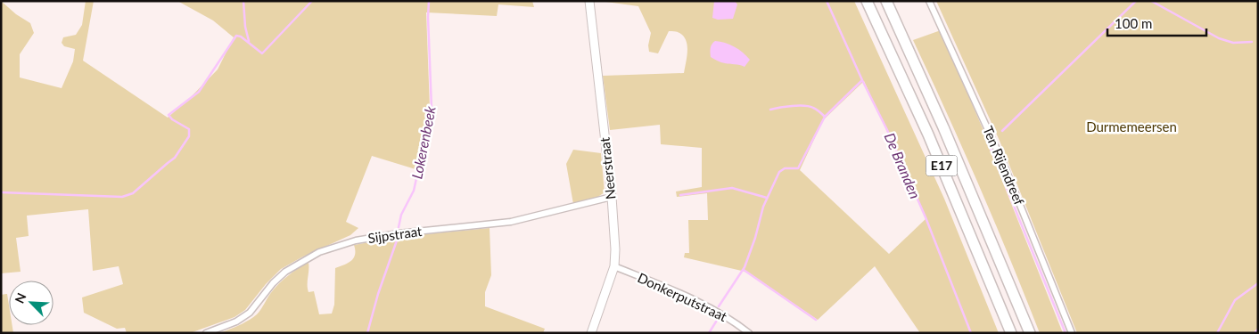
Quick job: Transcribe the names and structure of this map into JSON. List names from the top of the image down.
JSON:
{
  "streets": {
    "highway": ["E17"],
    "street": [
      "Ten Rijendreef",
      "Neerstraat",
      "Sijpstraat",
      "Donkerputstraat"
    ]
  },
  "crossings": [
    ["Neerstraat", "Sijpstraat"],
    ["Neerstraat", "Donkerputstraat"]
  ],
  "water": ["Lokerenbeek", "De Branden"],
  "parks": ["Durmemeersen"],
  "scale_bar": "100 m",
  "north": "top left"
}
